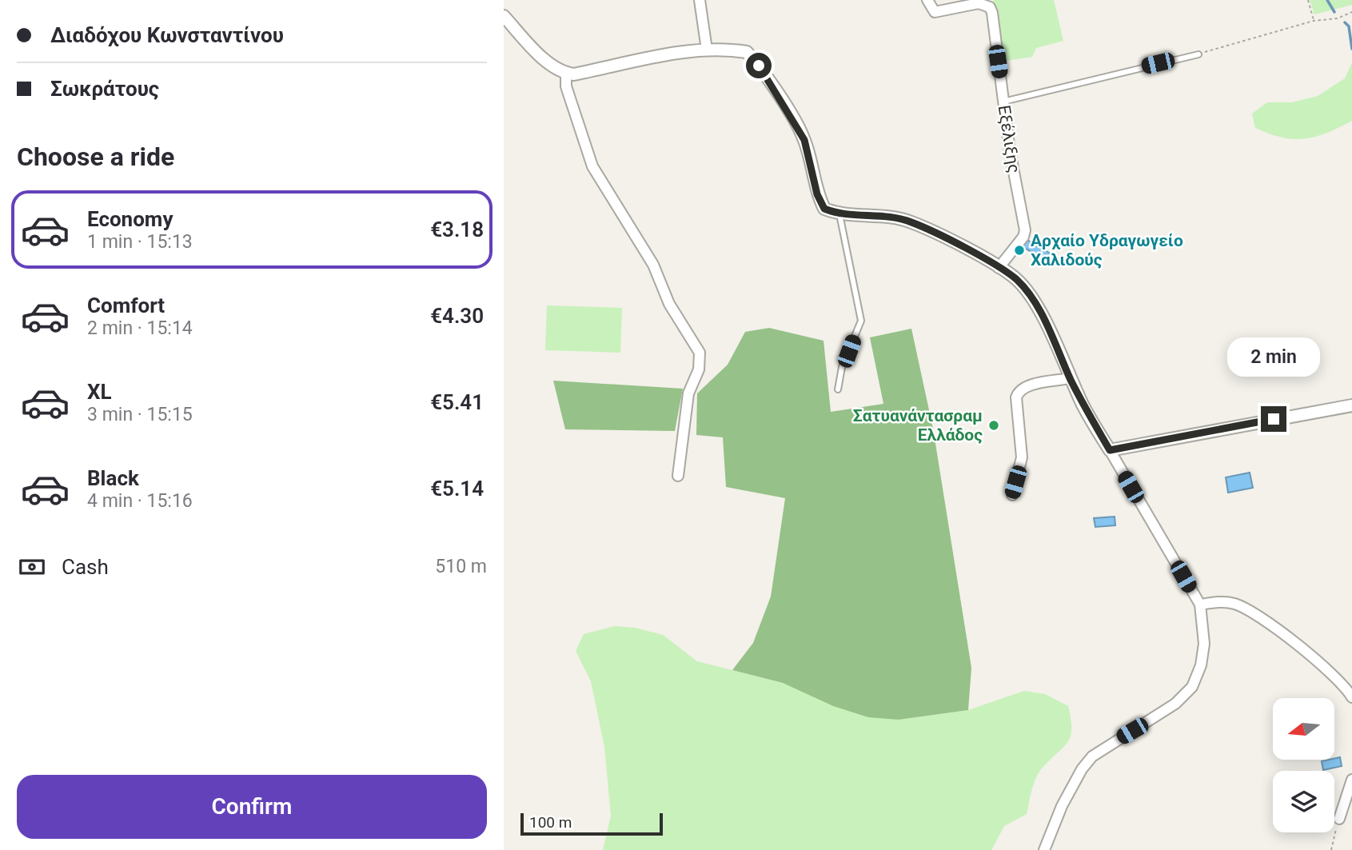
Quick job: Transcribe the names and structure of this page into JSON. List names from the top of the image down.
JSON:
{
  "streets": {
    "street": ["Εξέλιξης"]
  },
  "places": ["Αρχαίο Υδραγωγείο Χαλιδούς", "Σατυανάντασραμ Ελλάδος"],
  "scale_bar": "100 m",
  "north": "left",
  "page": {
    "banner": ["Διαδόχου Κωνσταντίνου", "Σωκράτους"],
    "heading": "Choose a ride",
    "list": [
      {
        "name": "Economy",
        "note": "1 min · 15:13",
        "value": "€3.18"
      },
      {
        "name": "Comfort",
        "note": "2 min · 15:14",
        "value": "€4.30"
      },
      {
        "name": "XL",
        "note": "3 min · 15:15",
        "value": "€5.41"
      },
      {
        "name": "Black",
        "note": "4 min · 15:16",
        "value": "€5.14"
      }
    ],
    "bubble": "2 min",
    "pay": ["Cash", "510 m"],
    "buttons": "Confirm",
    "scale": "100 m"
  }
}
